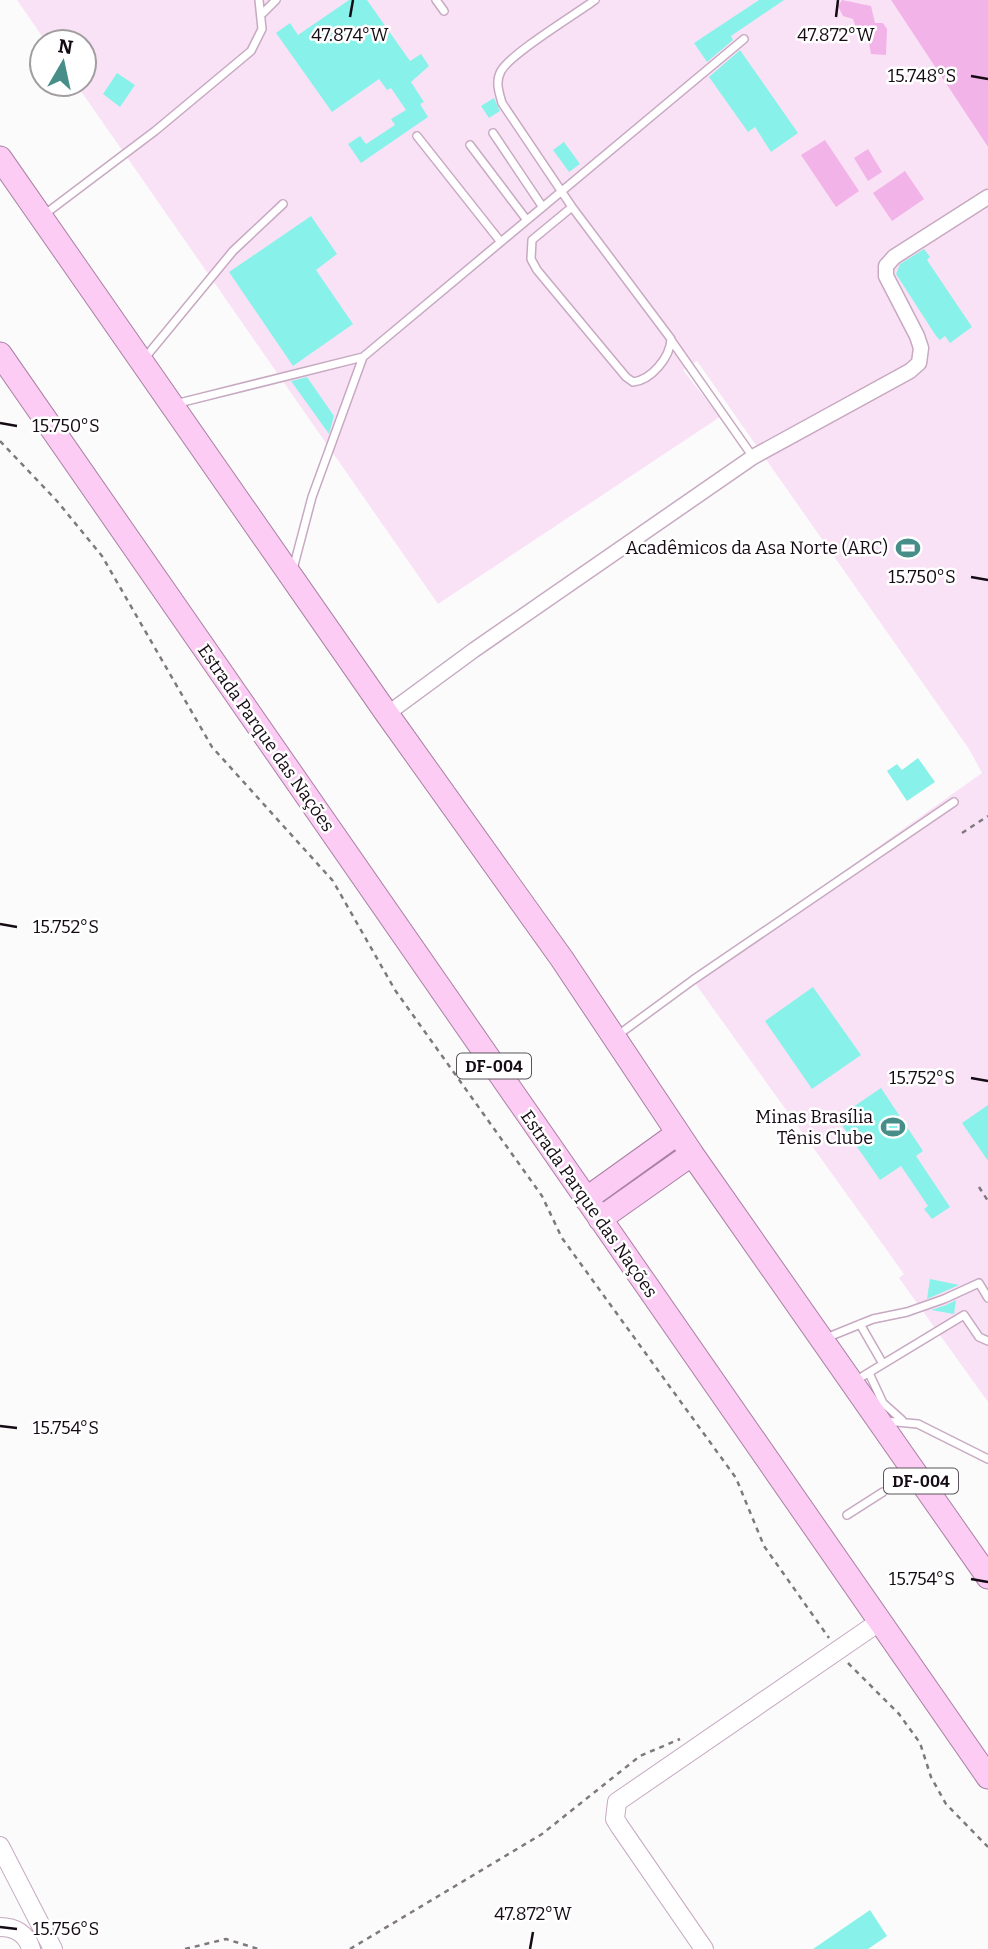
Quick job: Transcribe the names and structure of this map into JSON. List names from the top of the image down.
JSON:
{
  "streets": {
    "highway": ["Estrada Parque das Nações", "DF-004"]
  },
  "places": {
    "sports": ["Acadêmicos da Asa Norte (ARC)", "Minas Brasília Tênis Clube"]
  },
  "north": "top",
  "coordinates": [
    "47.874°W",
    "47.872°W",
    "15.748°S",
    "15.750°S",
    "15.752°S",
    "15.754°S",
    "15.756°S"
  ]
}
